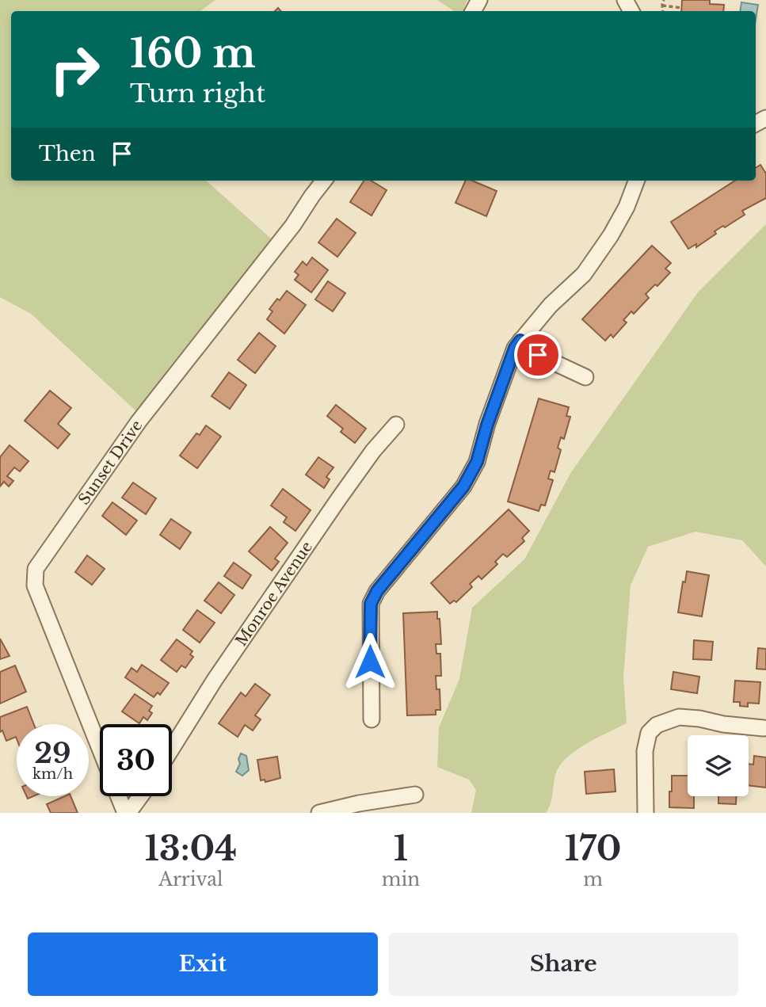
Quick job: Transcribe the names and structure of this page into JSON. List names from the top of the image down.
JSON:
{
  "streets": {
    "street": ["Sunset Drive", "Monroe Avenue"]
  },
  "page": {
    "turn": ["160 m", "Turn right"],
    "then": "Then",
    "speed": "29 km/h",
    "limit": "30",
    "eta": [
      "13:04",
      "Arrival",
      "1",
      "min",
      "170",
      "m"
    ],
    "buttons": ["Exit", "Share"]
  }
}
